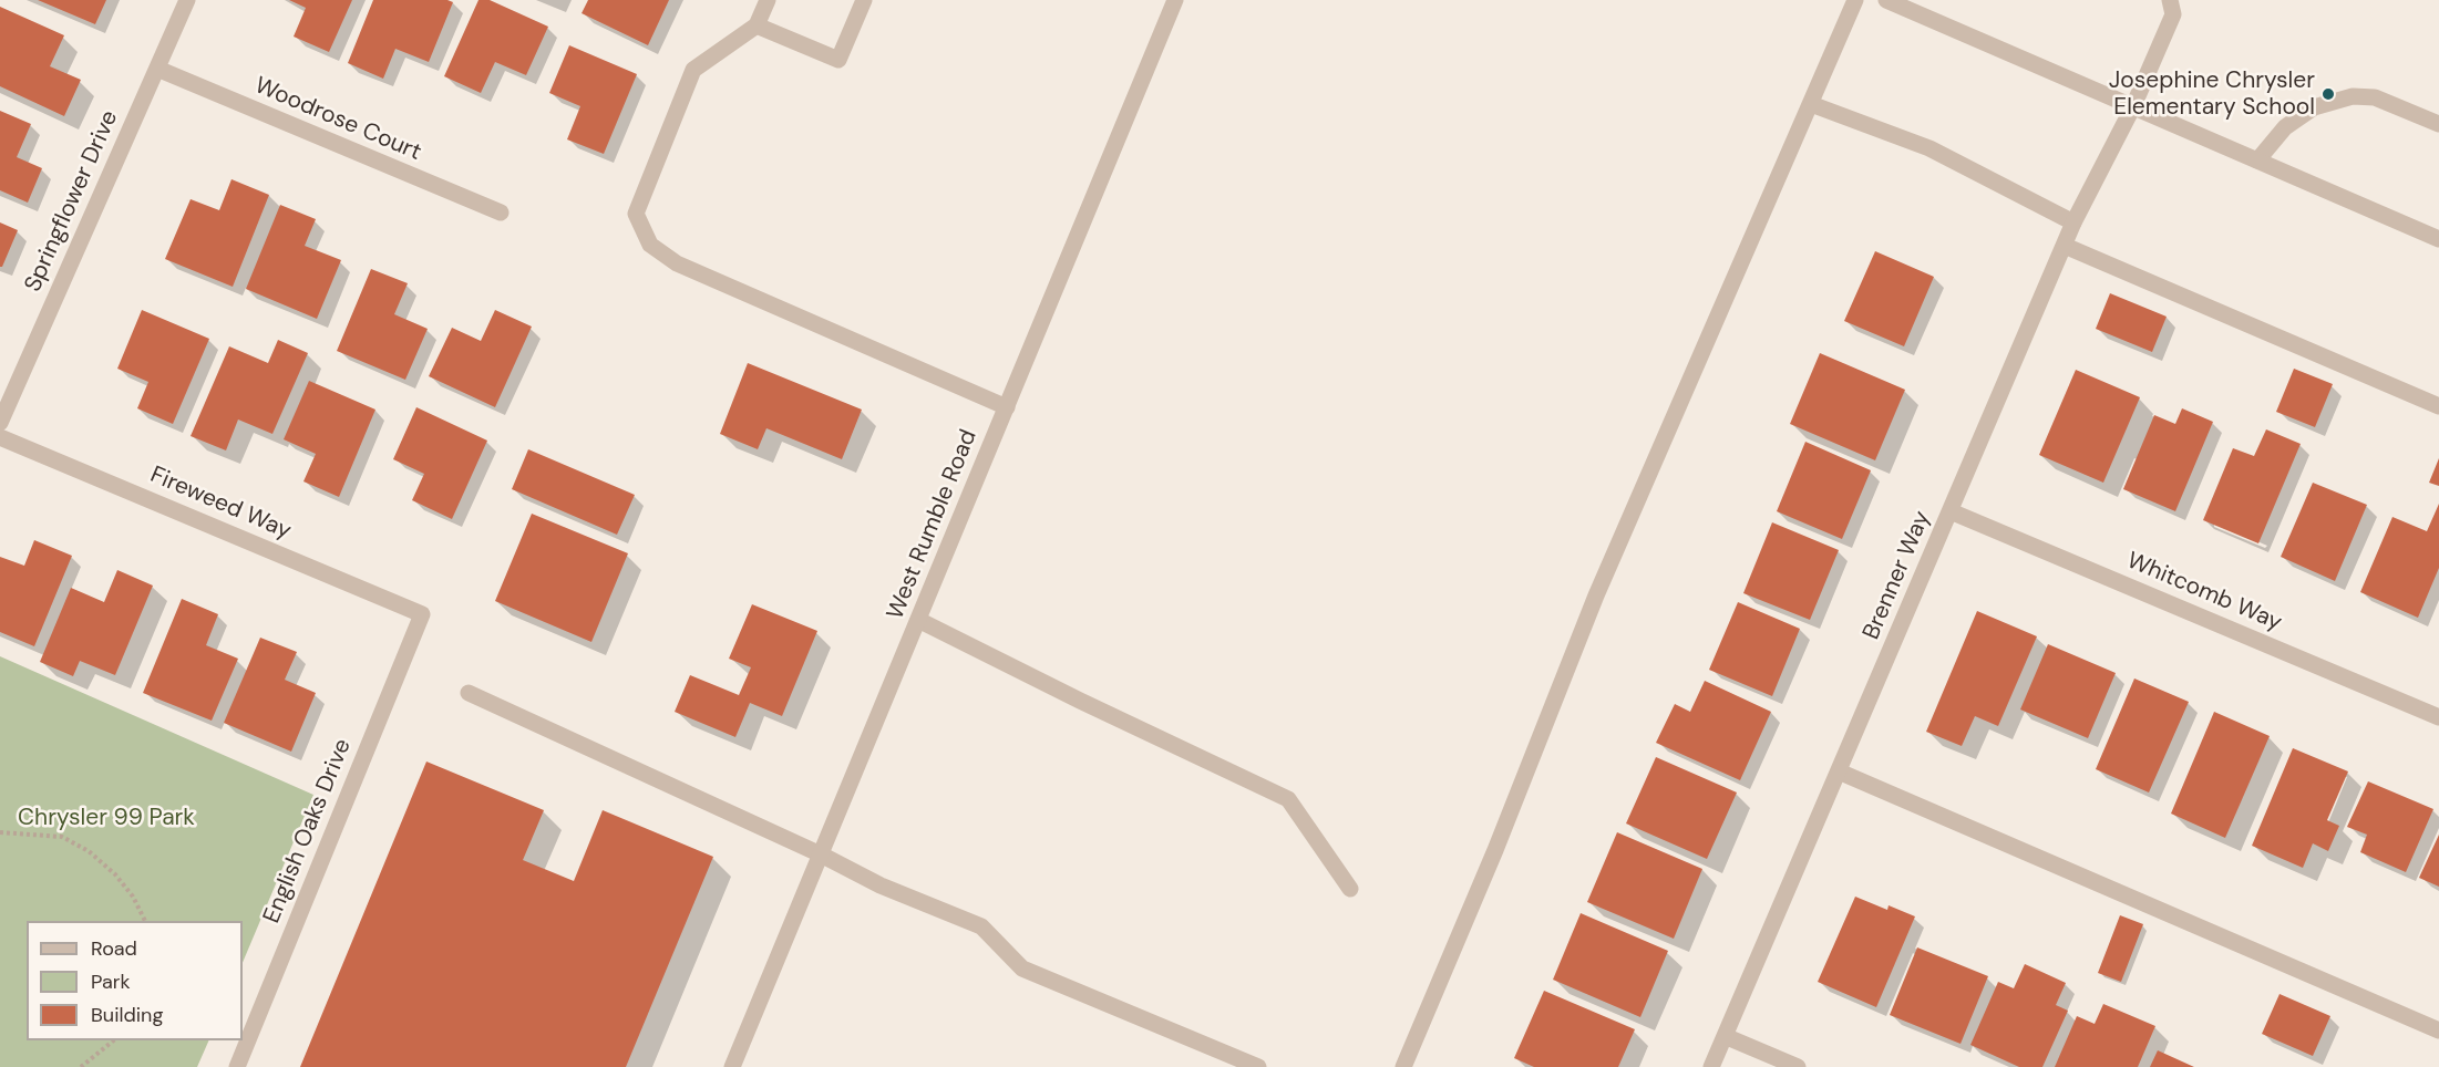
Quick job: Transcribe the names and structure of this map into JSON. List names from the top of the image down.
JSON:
{
  "streets": {
    "street": [
      "Woodrose Court",
      "Springflower Drive",
      "Fireweed Way",
      "West Rumble Road",
      "Brenner Way",
      "Whitcomb Way",
      "English Oaks Drive"
    ]
  },
  "crossings": [
    ["Woodrose Court", "Springflower Drive"],
    ["Fireweed Way", "English Oaks Drive"],
    ["Brenner Way", "Whitcomb Way"]
  ],
  "parks": ["Chrysler 99 Park"],
  "places": ["Josephine Chrysler Elementary School"],
  "legend": ["Road", "Park", "Building"]
}
